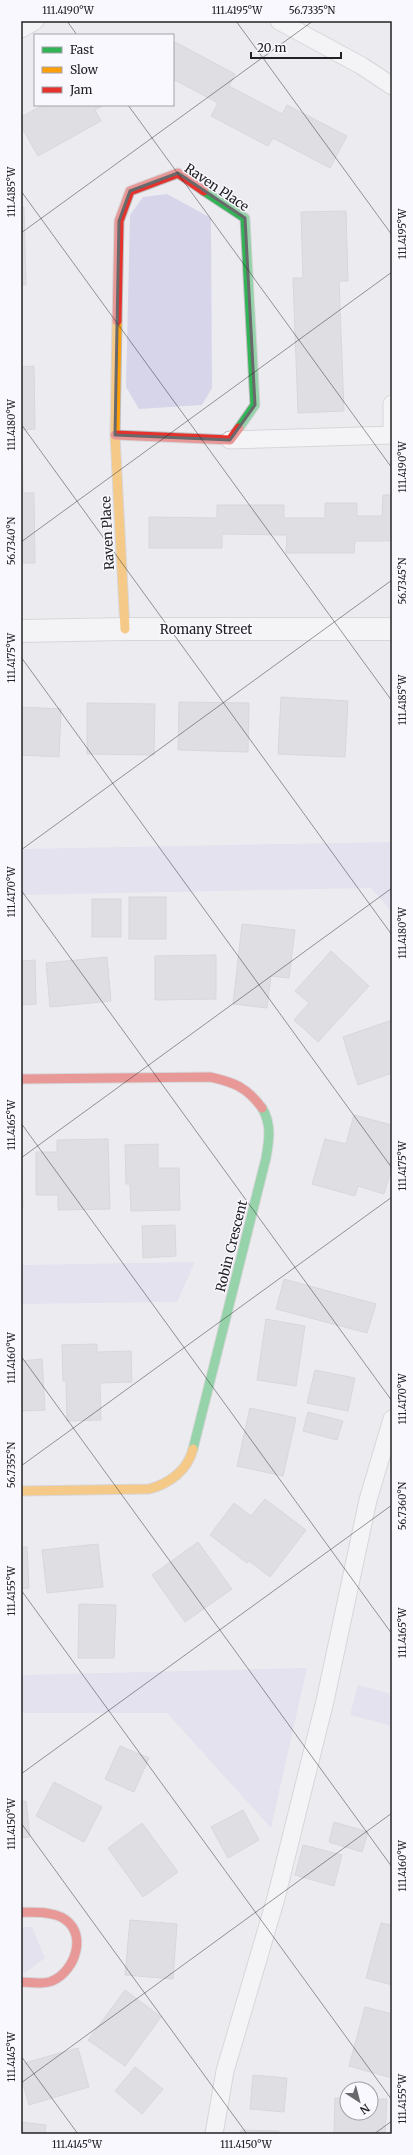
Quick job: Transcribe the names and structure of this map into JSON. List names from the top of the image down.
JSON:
{
  "streets": {
    "street": ["Raven Place", "Romany Street", "Robin Crescent"]
  },
  "crossings": [
    ["Raven Place", "Romany Street"]
  ],
  "legend": ["Fast", "Slow", "Jam"],
  "scale_bar": "20 m",
  "north": "bottom right",
  "coordinates": [
    "111.4190°W",
    "111.4195°W",
    "56.7335°N",
    "111.4185°W",
    "111.4180°W",
    "56.7340°N",
    "56.7345°N",
    "111.4175°W",
    "111.4170°W",
    "111.4165°W",
    "111.4160°W",
    "56.7355°N",
    "56.7360°N",
    "111.4155°W",
    "111.4150°W",
    "111.4145°W"
  ]
}
